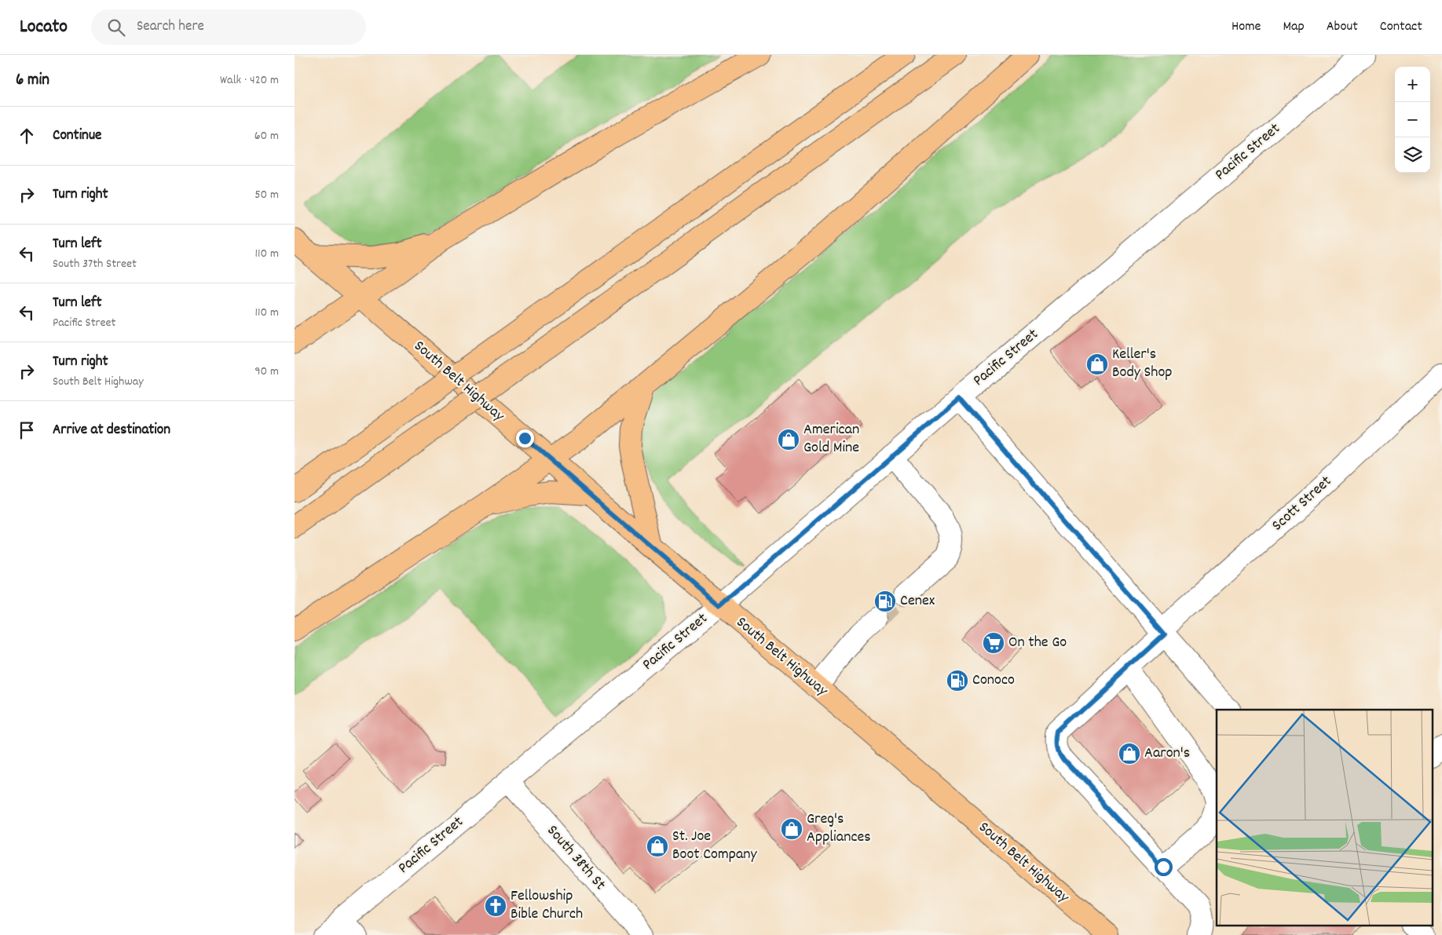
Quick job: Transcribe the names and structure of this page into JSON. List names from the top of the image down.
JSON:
{
  "streets": {
    "main road": ["South Belt Highway"],
    "street": ["Pacific Street", "Scott Street", "South 38th St"]
  },
  "crossings": [
    ["Pacific Street", "South Belt Highway"],
    ["Pacific Street", "South 38th St"]
  ],
  "places": {
    "shop": [
      "Keller's Body Shop",
      "American Gold Mine",
      "Aaron's",
      "Greg's Appliances",
      "St. Joe Boot Company"
    ],
    "fuel station": ["Cenex", "Conoco"],
    "supermarket": ["On the Go"],
    "church": ["Fellowship Bible Church"]
  },
  "page": {
    "header": "Locato",
    "search": "Search here",
    "nav": [
      "Home",
      "Map",
      "About",
      "Contact"
    ],
    "heading": ["6 min", "Walk · 420 m"],
    "map_buttons": ["+", "−"],
    "list": [
      ["Continue", "60 m"],
      ["Turn right", "50 m"],
      ["Turn left", "South 37th Street", "110 m"],
      ["Turn left", "Pacific Street", "110 m"],
      ["Turn right", "South Belt Highway", "90 m"],
      "Arrive at destination"
    ]
  }
}
